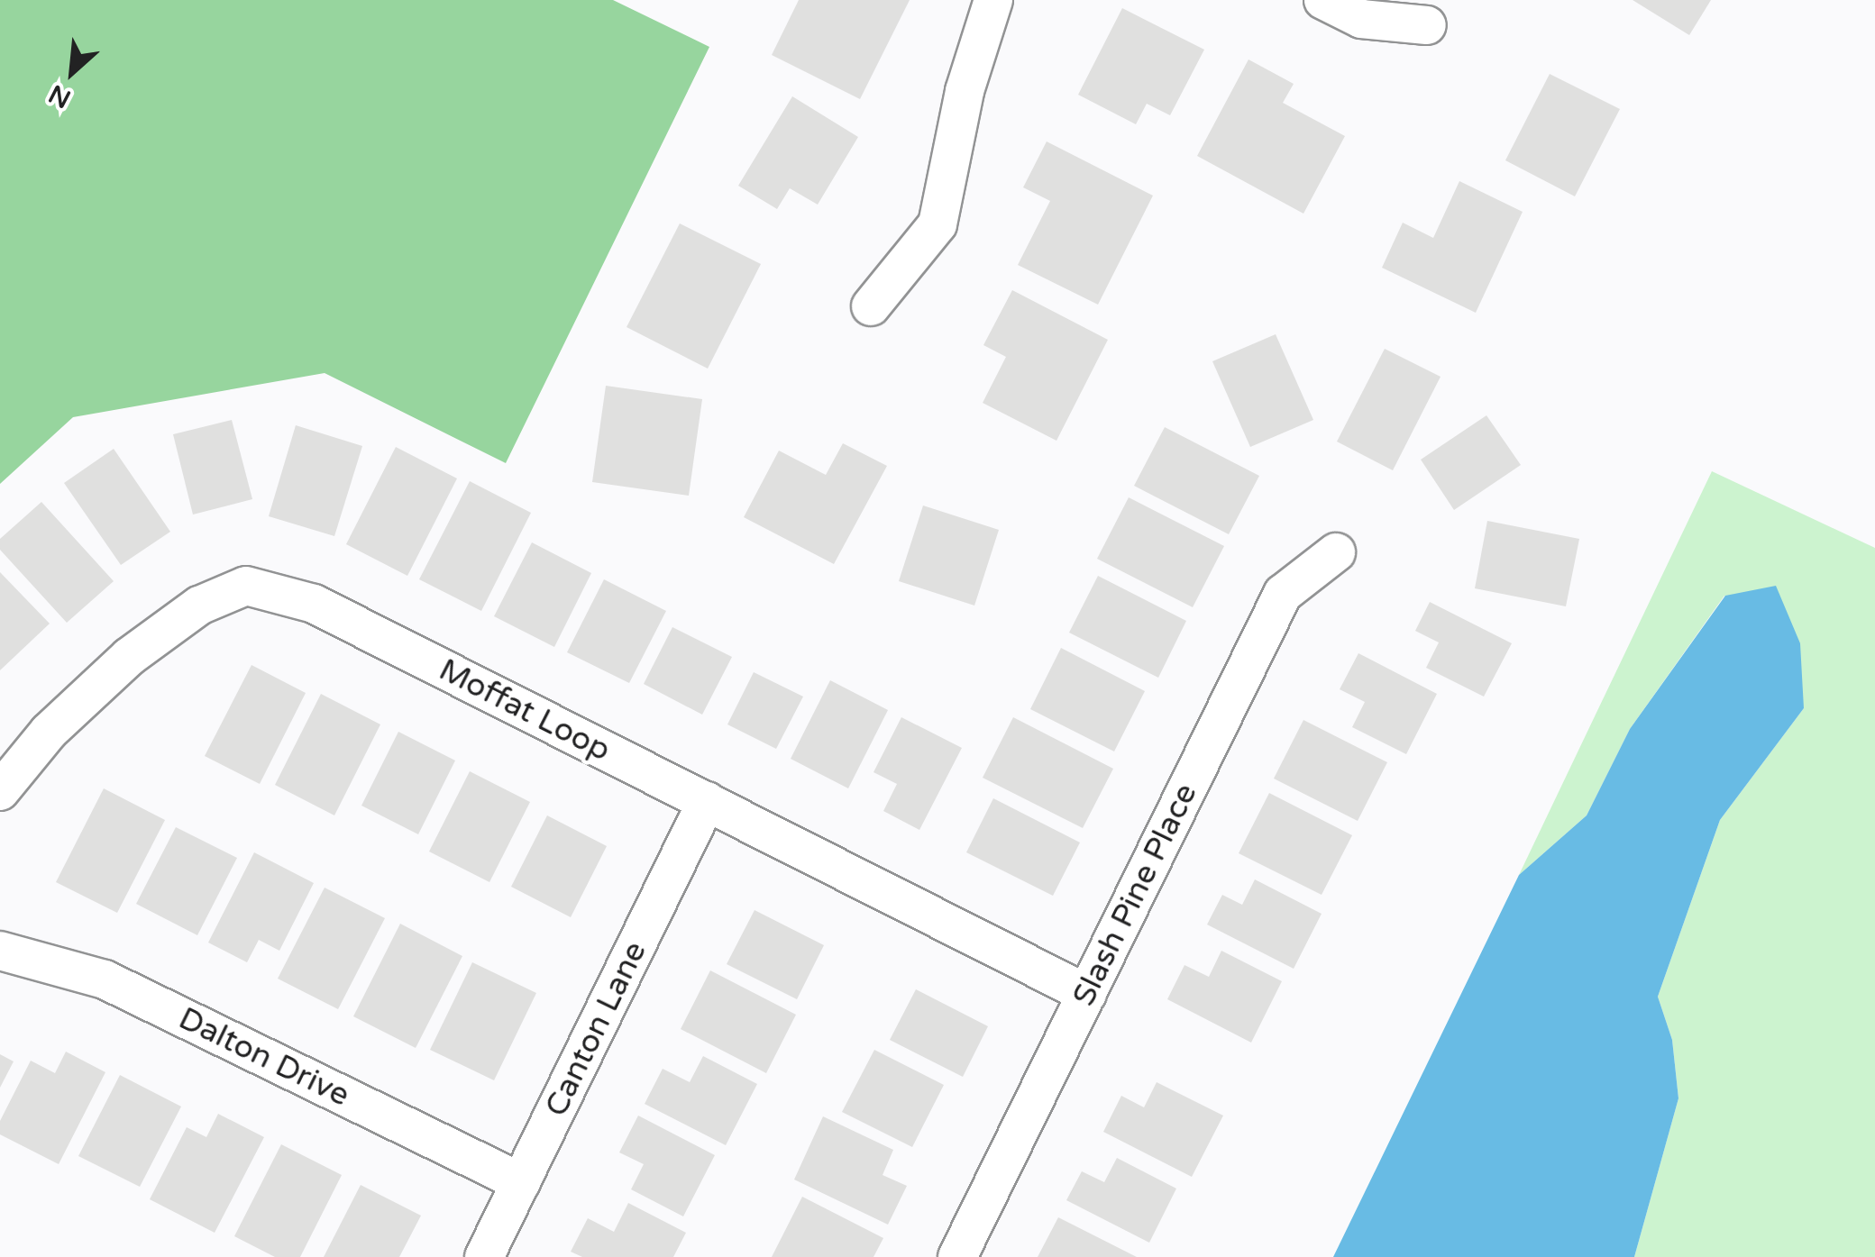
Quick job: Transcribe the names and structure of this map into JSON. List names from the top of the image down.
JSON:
{
  "streets": {
    "street": [
      "Moffat Loop",
      "Slash Pine Place",
      "Canton Lane",
      "Dalton Drive"
    ]
  },
  "crossings": [
    ["Moffat Loop", "Slash Pine Place"],
    ["Moffat Loop", "Canton Lane"],
    ["Canton Lane", "Dalton Drive"]
  ],
  "north": "bottom left"
}
